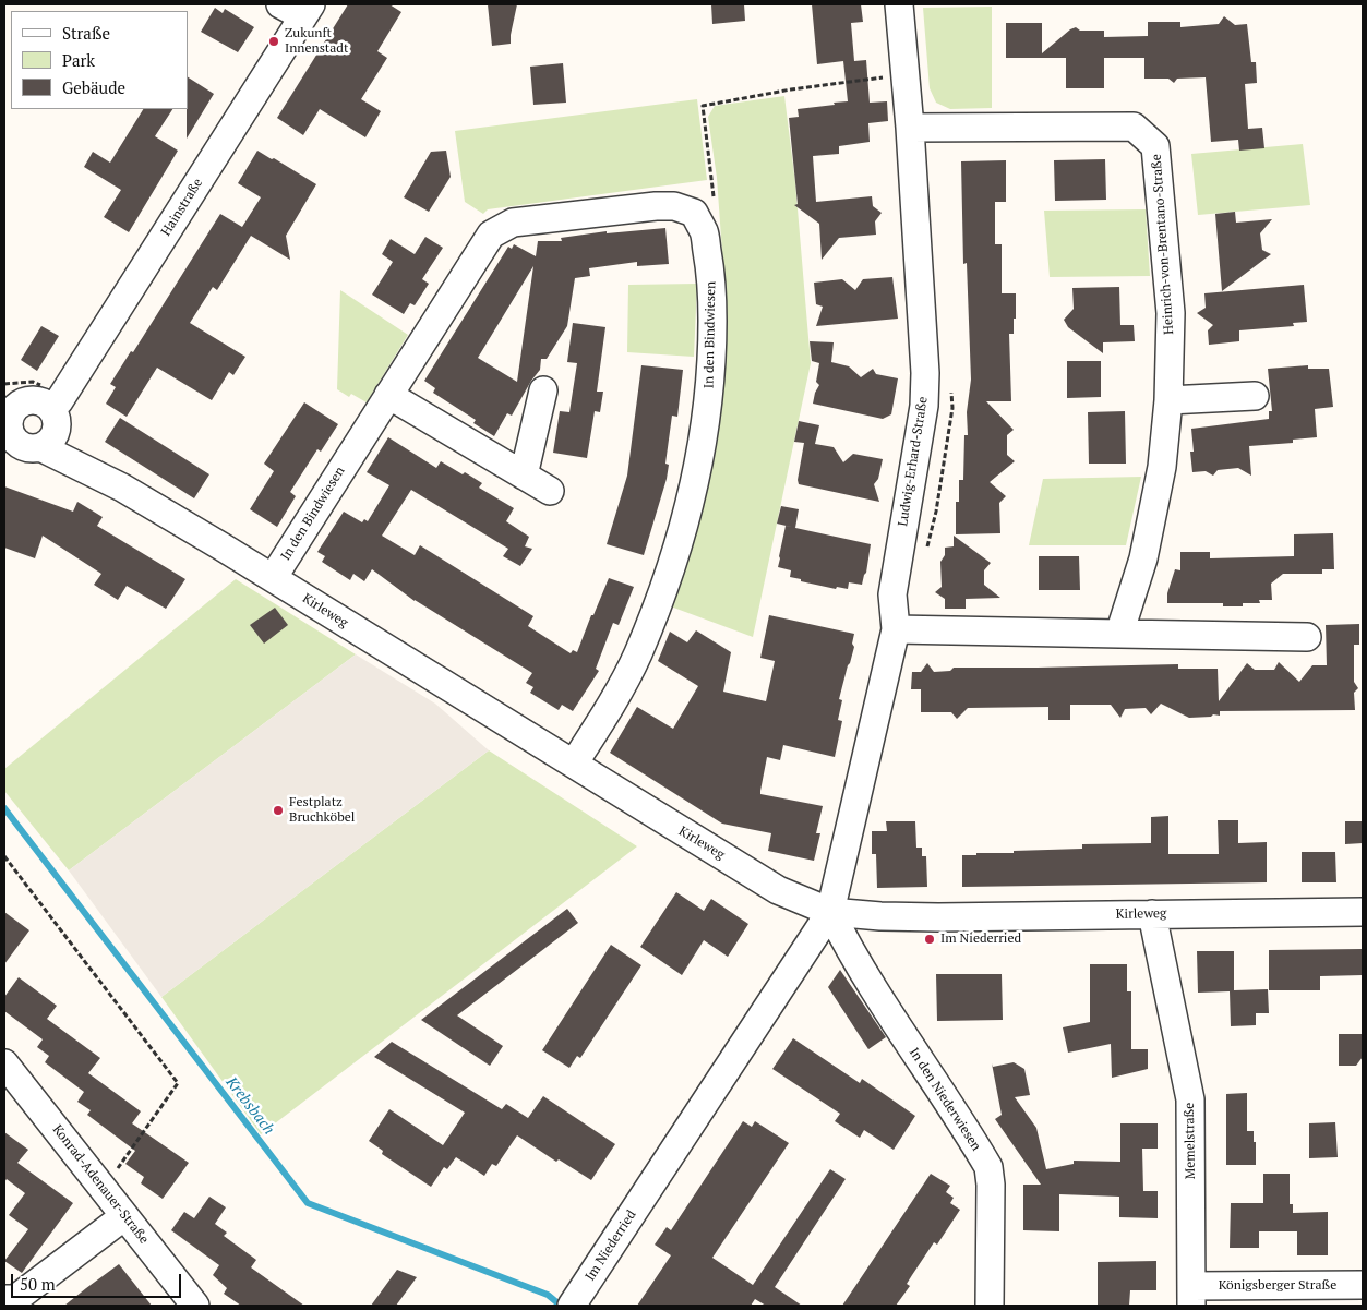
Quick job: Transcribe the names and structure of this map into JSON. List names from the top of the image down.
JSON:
{
  "streets": {
    "street": [
      "Hainstraße",
      "Heinrich-von-Brentano-Straße",
      "In den Bindwiesen",
      "Ludwig-Erhard-Straße",
      "Kirleweg",
      "In den Niederwiesen",
      "Memelstraße",
      "Konrad-Adenauer-Straße",
      "Im Niederried",
      "Königsberger Straße"
    ]
  },
  "crossings": [
    ["Hainstraße", "Kirleweg"],
    ["Heinrich-von-Brentano-Straße", "Ludwig-Erhard-Straße"],
    ["In den Bindwiesen", "Kirleweg"],
    ["Ludwig-Erhard-Straße", "Kirleweg"],
    ["Ludwig-Erhard-Straße", "In den Niederwiesen"],
    ["Ludwig-Erhard-Straße", "Im Niederried"],
    ["Kirleweg", "In den Niederwiesen"],
    ["Kirleweg", "Memelstraße"],
    ["Kirleweg", "Im Niederried"],
    ["In den Niederwiesen", "Im Niederried"],
    ["Memelstraße", "Königsberger Straße"]
  ],
  "water": ["Krebsbach"],
  "places": ["Zukunft Innenstadt", "Festplatz Bruchköbel", "Im Niederried"],
  "legend": ["Straße", "Park", "Gebäude"],
  "scale_bar": "50 m"
}
